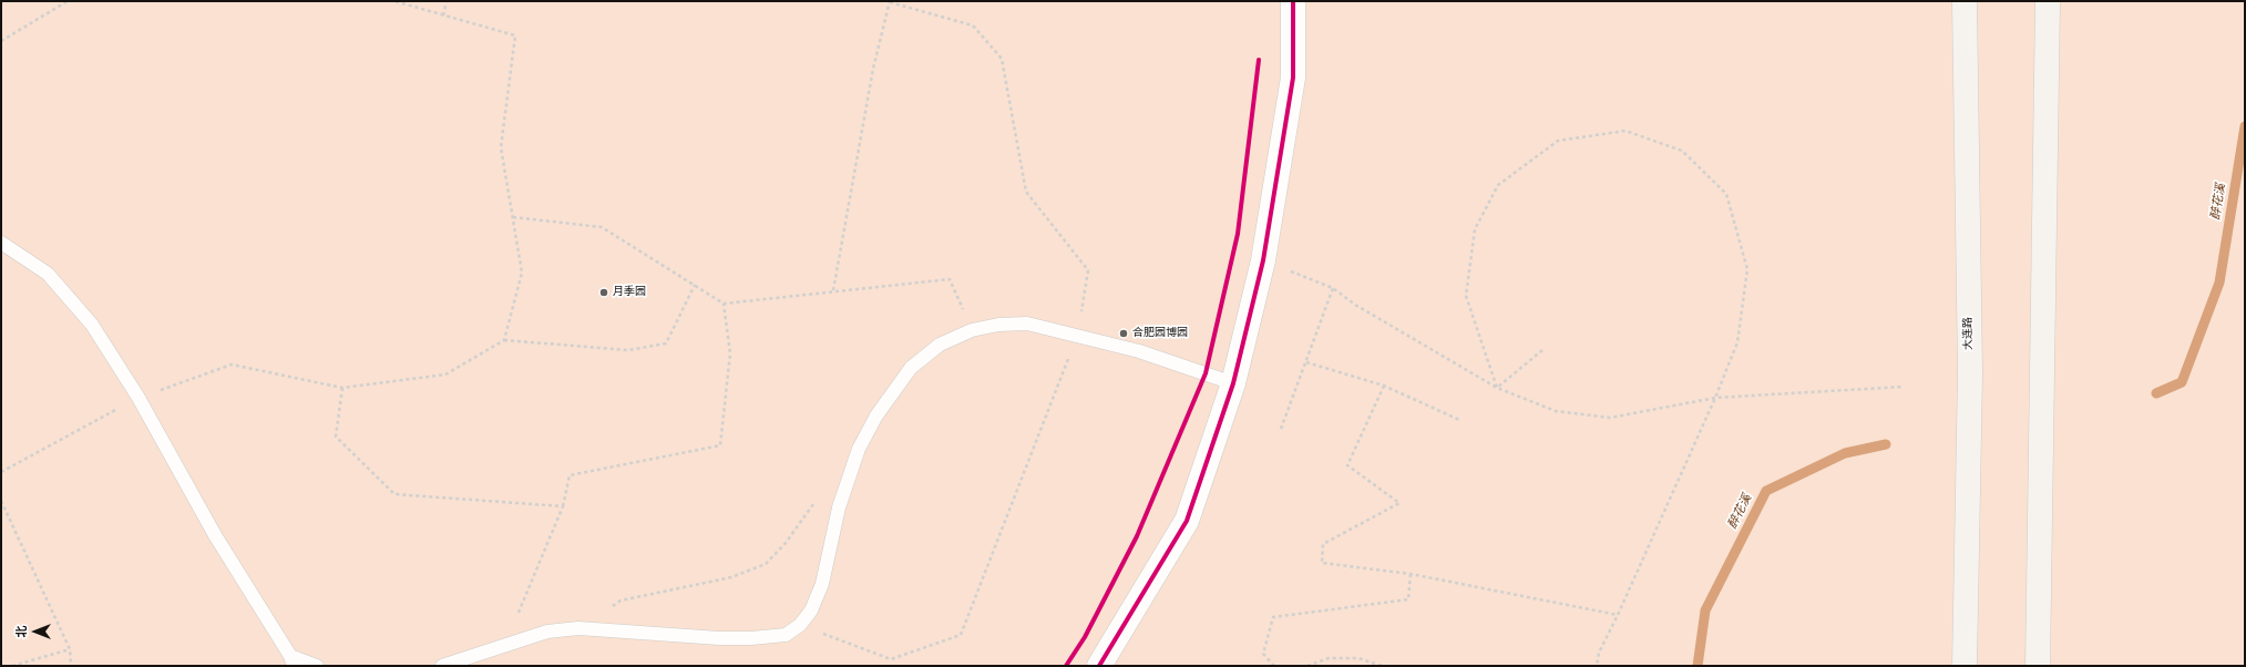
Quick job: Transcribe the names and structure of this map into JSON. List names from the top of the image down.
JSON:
{
  "streets": {
    "main road": ["大连路"]
  },
  "water": ["醉花溪"],
  "places": ["月季园", "合肥园博园"],
  "north": "left"
}
